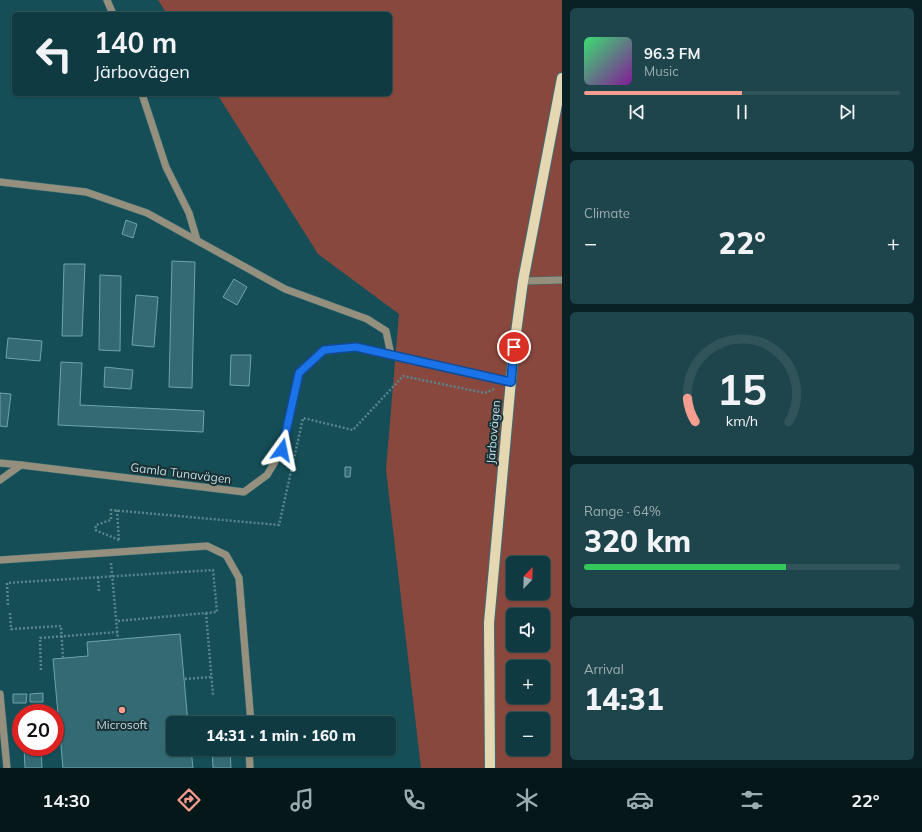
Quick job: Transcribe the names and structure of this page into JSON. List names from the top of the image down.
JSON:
{
  "streets": {
    "main road": ["Järbovägen"],
    "lane": ["Gamla Tunavägen"]
  },
  "crossings": [
    ["Järbovägen", "Gamla Tunavägen"]
  ],
  "places": ["Microsoft"],
  "north": "top right",
  "page": {
    "turn": ["140 m", "Järbovägen"],
    "song": ["96.3 FM", "Music"],
    "tile": [
      "Climate",
      ["Range · 64%", "320 km"],
      ["Arrival", "14:31"]
    ],
    "heat": ["−", "22°", "+"],
    "map_buttons": ["+", "−"],
    "limit": "20",
    "trip": "14:31 · 1 min · 160 m",
    "tabs": ["14:30", "22°"],
    "gauge": ["15", "km/h"]
  }
}
